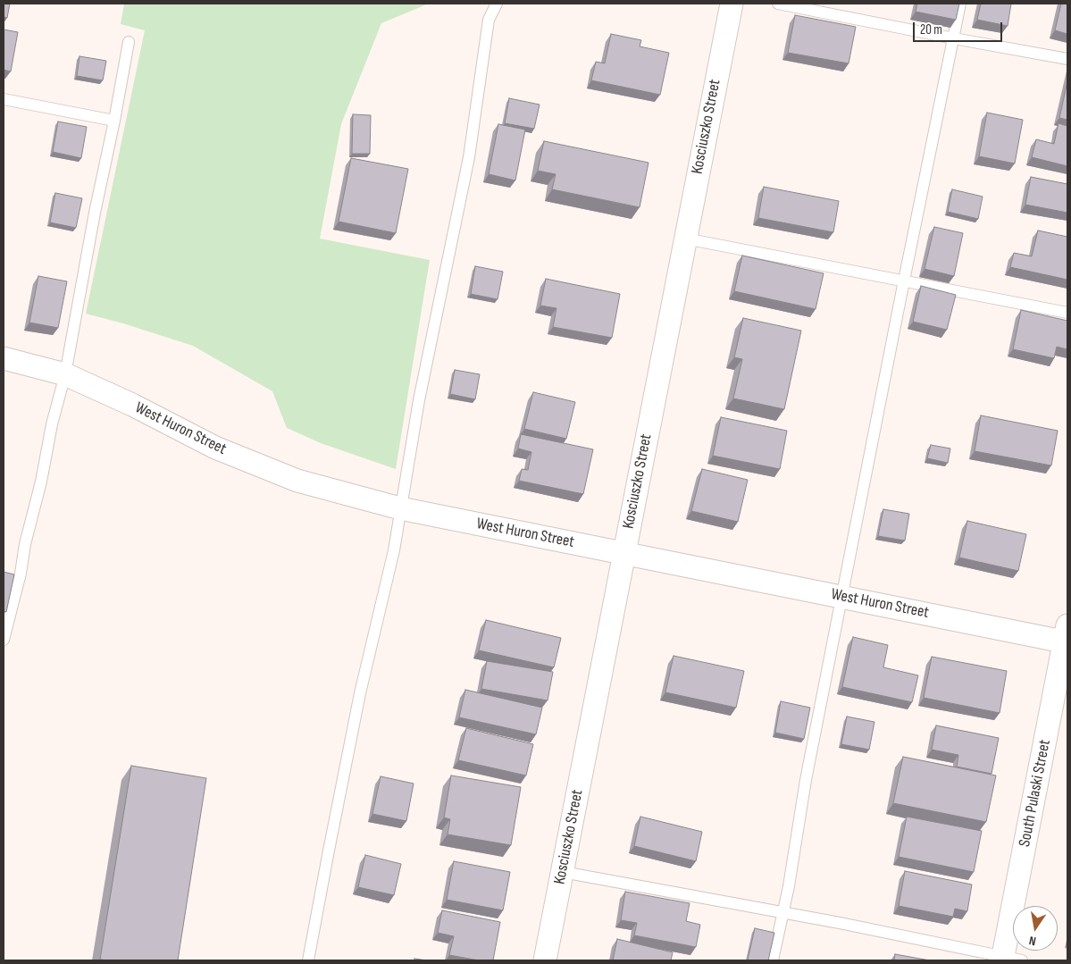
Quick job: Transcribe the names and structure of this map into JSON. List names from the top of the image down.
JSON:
{
  "streets": {
    "street": ["Kosciuszko Street", "West Huron Street", "South Pulaski Street"]
  },
  "crossings": [
    ["Kosciuszko Street", "West Huron Street"],
    ["West Huron Street", "South Pulaski Street"]
  ],
  "scale_bar": "20 m",
  "north": "bottom"
}
